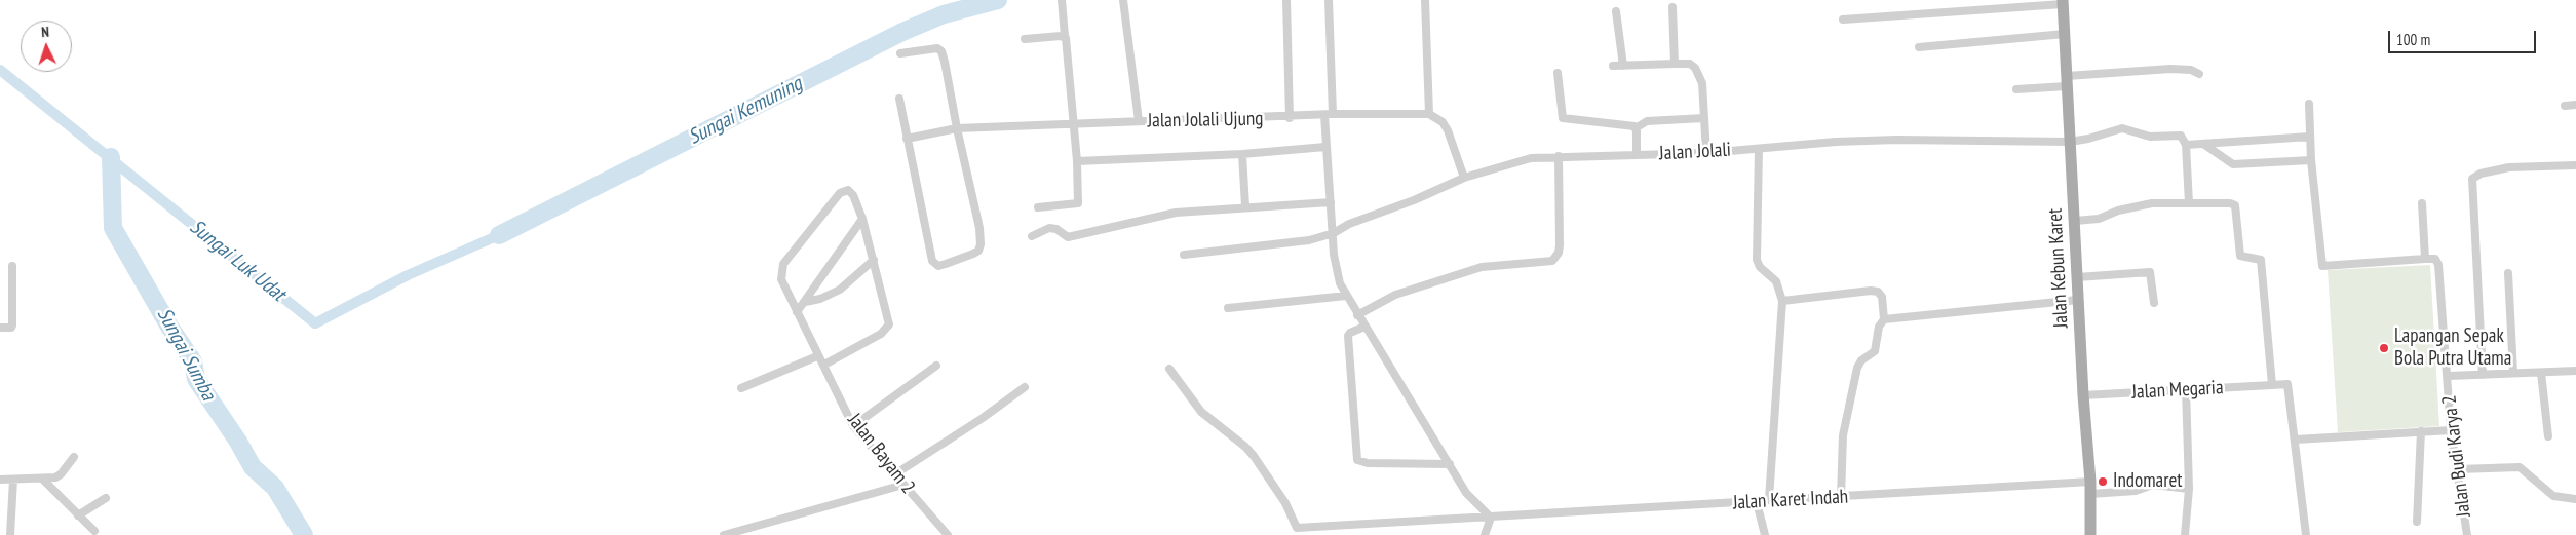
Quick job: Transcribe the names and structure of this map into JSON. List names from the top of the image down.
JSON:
{
  "streets": {
    "main road": ["Jalan Kebun Karet"],
    "street": [
      "Jalan Jolali Ujung",
      "Jalan Jolali",
      "Jalan Megaria",
      "Jalan Bayam 2",
      "Jalan Budi Karya 2",
      "Jalan Karet Indah"
    ]
  },
  "crossings": [
    ["Jalan Jolali", "Jalan Kebun Karet"],
    ["Jalan Kebun Karet", "Jalan Megaria"],
    ["Jalan Kebun Karet", "Jalan Karet Indah"]
  ],
  "water": ["Sungai Kemuning", "Sungai Luk Udat", "Sungai Sumba"],
  "places": ["Lapangan Sepak Bola Putra Utama", "Indomaret"],
  "scale_bar": "100 m",
  "north": "top"
}
